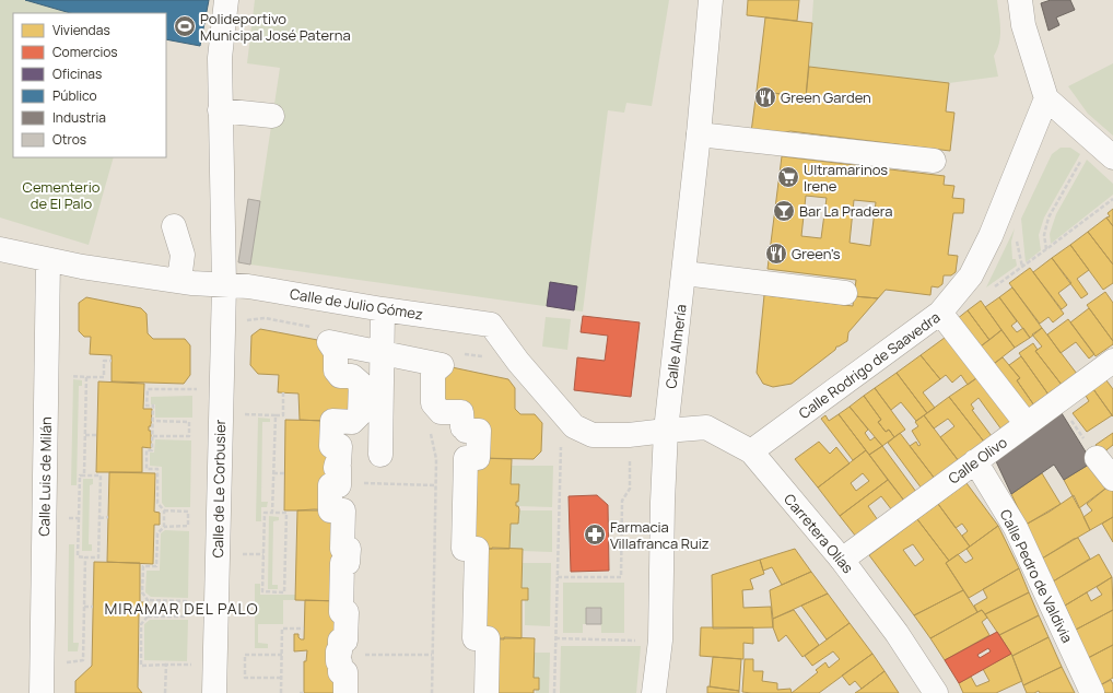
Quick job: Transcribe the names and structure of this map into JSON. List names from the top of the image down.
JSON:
{
  "streets": {
    "street": [
      "Calle de Julio Gómez",
      "Calle Almería",
      "Calle Rodrigo de Saavedra",
      "Calle Olivo",
      "Calle Luis de Milán",
      "Calle de Le Corbusier",
      "Carretera Olías",
      "Calle Pedro de Valdivia"
    ]
  },
  "crossings": [
    ["Calle de Julio Gómez", "Calle Almería"],
    ["Calle de Julio Gómez", "Calle Luis de Milán"],
    ["Calle de Julio Gómez", "Calle de Le Corbusier"],
    ["Calle de Julio Gómez", "Carretera Olías"],
    ["Calle Almería", "Carretera Olías"],
    ["Calle Rodrigo de Saavedra", "Carretera Olías"],
    ["Calle Olivo", "Carretera Olías"],
    ["Calle Olivo", "Calle Pedro de Valdivia"]
  ],
  "districts": ["MIRAMAR DEL PALO"],
  "parks": ["Cementerio de El Palo"],
  "places": {
    "sports": ["Polideportivo Municipal José Paterna"],
    "restaurant": ["Green Garden", "Green's"],
    "supermarket": ["Ultramarinos Irene"],
    "bar": ["Bar La Pradera"],
    "pharmacy": ["Farmacia Villafranca Ruiz"]
  },
  "legend": [
    "Viviendas",
    "Comercios",
    "Oficinas",
    "Público",
    "Industria",
    "Otros"
  ]
}
